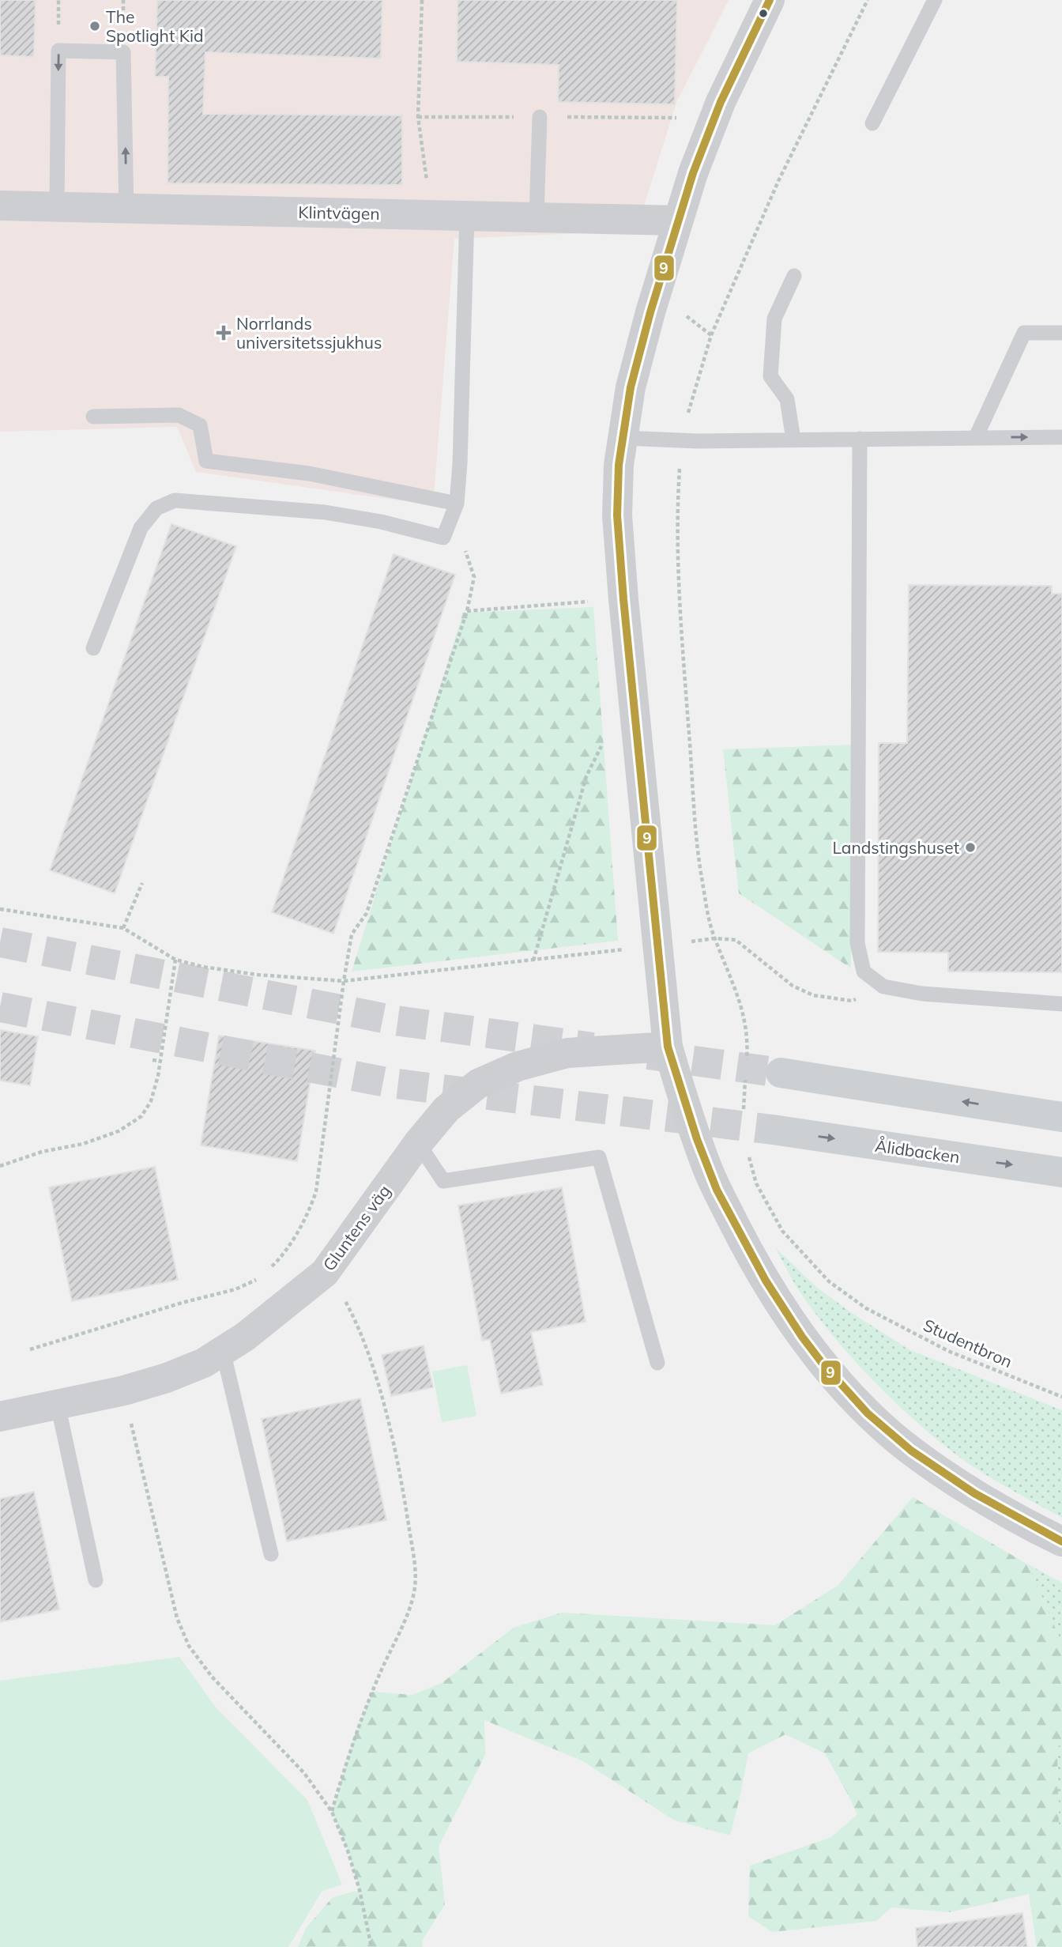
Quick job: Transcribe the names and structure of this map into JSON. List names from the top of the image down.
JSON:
{
  "streets": {
    "main road": ["Ålidbacken"],
    "street": ["Klintvägen", "Gluntens väg"],
    "path": ["Studentbron"]
  },
  "places": {
    "other": ["The Spotlight Kid", "Landstingshuset"],
    "health": ["Norrlands universitetssjukhus"]
  },
  "lines": ["transit line 9"]
}
